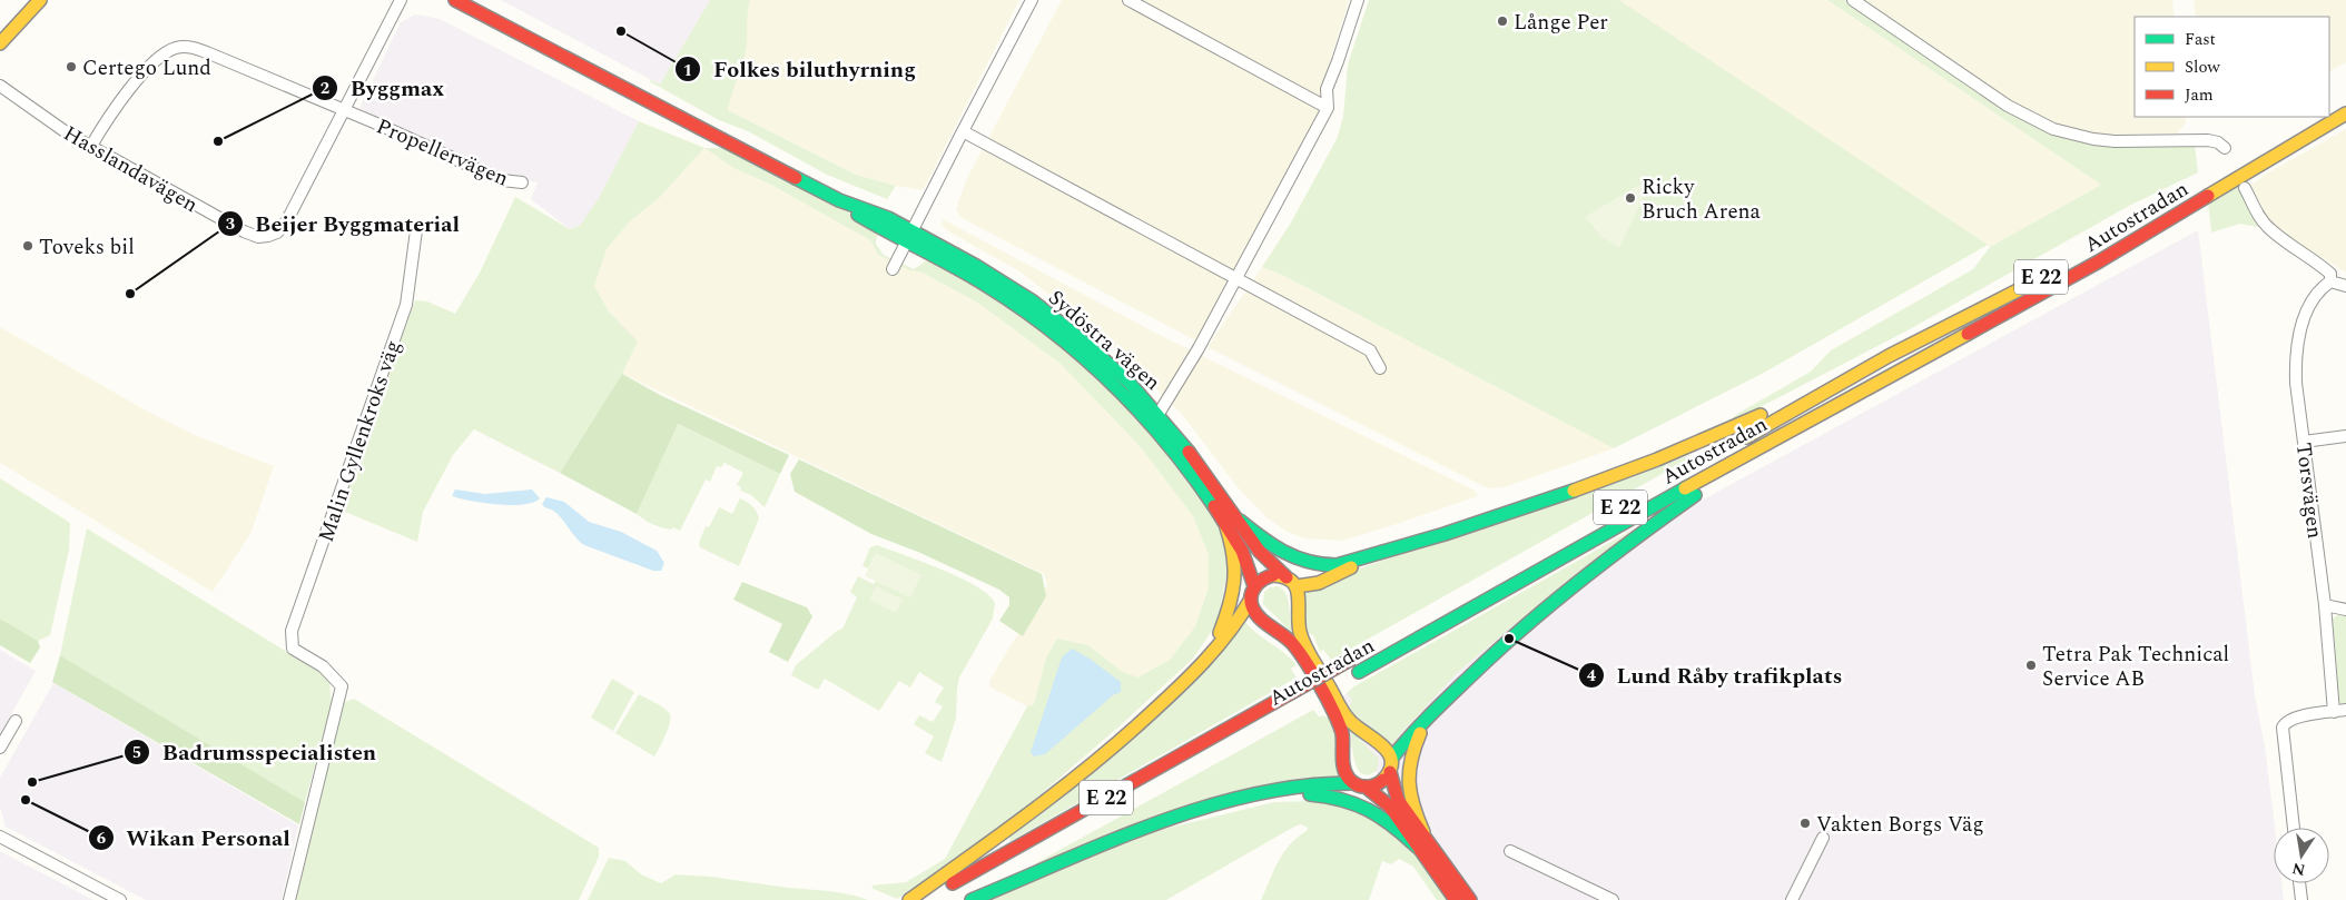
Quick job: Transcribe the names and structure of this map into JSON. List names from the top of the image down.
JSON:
{
  "streets": {
    "main road": ["Autostradan", "E 22", "Sydöstra vägen"],
    "street": [
      "Propellervägen",
      "Hasslandavägen",
      "Malin Gyllenkroks väg",
      "Torsvägen"
    ]
  },
  "crossings": [
    ["Propellervägen", "Hasslandavägen"]
  ],
  "places": [
    "Långe Per",
    "Folkes biluthyrning",
    "Certego Lund",
    "Byggmax",
    "Ricky Bruch Arena",
    "Toveks bil",
    "Beijer Byggmaterial",
    "Lund Råby trafikplats",
    "Tetra Pak Technical Service AB",
    "Badrumsspecialisten",
    "Wikan Personal",
    "Vakten Borgs Väg"
  ],
  "legend": ["Fast", "Slow", "Jam"],
  "north": "bottom"
}
